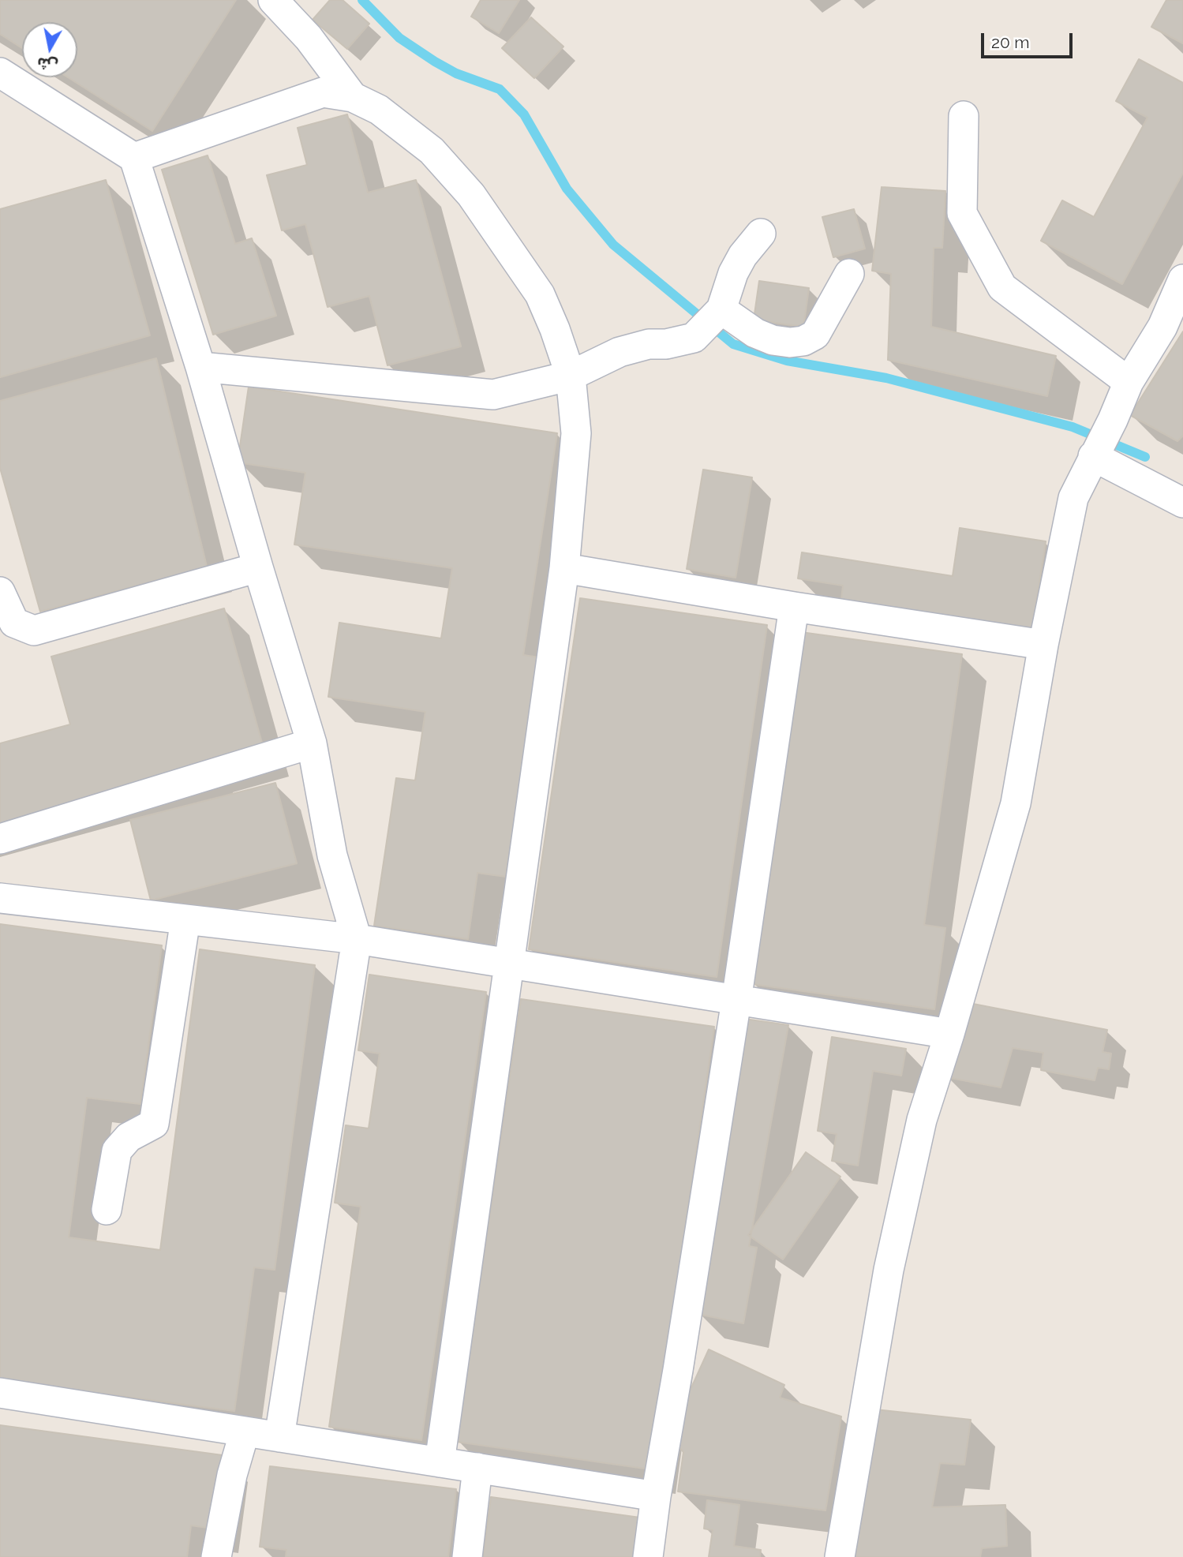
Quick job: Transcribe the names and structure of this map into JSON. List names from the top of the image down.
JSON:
{
  "scale_bar": "20 m",
  "north": "bottom"
}
